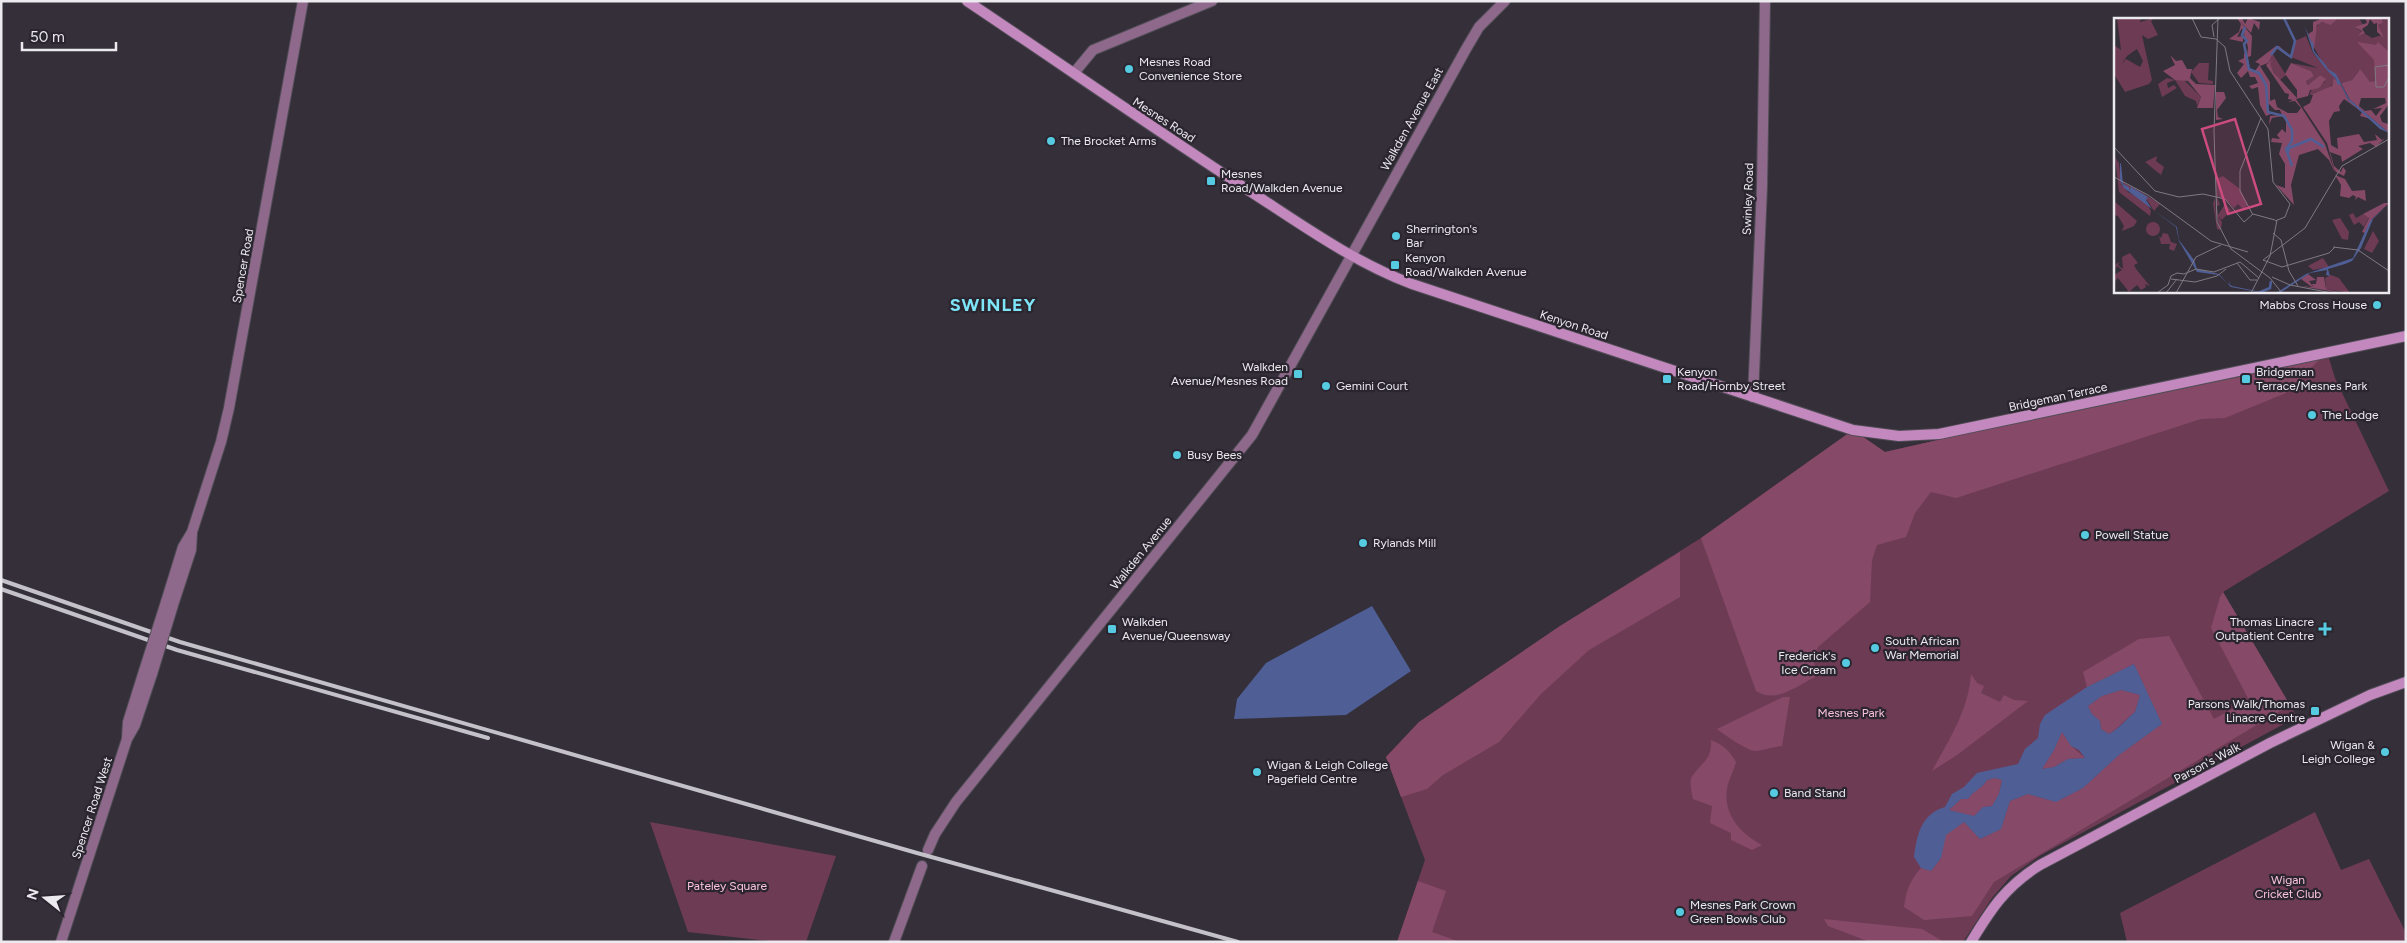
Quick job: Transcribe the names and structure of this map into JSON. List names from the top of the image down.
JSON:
{
  "streets": {
    "main road": [
      "Mesnes Road",
      "Kenyon Road",
      "Bridgeman Terrace",
      "Parson's Walk"
    ],
    "street": [
      "Walkden Avenue East",
      "Swinley Road",
      "Spencer Road",
      "Walkden Avenue",
      "Spencer Road West"
    ]
  },
  "crossings": [
    ["Walkden Avenue East", "Mesnes Road"],
    ["Walkden Avenue East", "Kenyon Road"],
    ["Walkden Avenue East", "Walkden Avenue"],
    ["Mesnes Road", "Kenyon Road"],
    ["Mesnes Road", "Walkden Avenue"],
    ["Swinley Road", "Kenyon Road"],
    ["Spencer Road", "Spencer Road West"],
    ["Kenyon Road", "Bridgeman Terrace"],
    ["Kenyon Road", "Walkden Avenue"]
  ],
  "districts": ["SWINLEY"],
  "parks": ["Mesnes Park", "Wigan Cricket Club", "Pateley Square"],
  "places": {
    "other": [
      "Mesnes Road Convenience Store",
      "The Brocket Arms",
      "Sherrington's Bar",
      "Mabbs Cross House",
      "Gemini Court",
      "The Lodge",
      "Busy Bees",
      "Powell Statue",
      "Rylands Mill",
      "South African War Memorial",
      "Frederick's Ice Cream",
      "Wigan & Leigh College",
      "Wigan & Leigh College Pagefield Centre",
      "Band Stand",
      "Mesnes Park Crown Green Bowls Club"
    ],
    "transit": [
      "Mesnes Road/Walkden Avenue",
      "Kenyon Road/Walkden Avenue",
      "Walkden Avenue/Mesnes Road",
      "Kenyon Road/Hornby Street",
      "Bridgeman Terrace/Mesnes Park",
      "Walkden Avenue/Queensway",
      "Parsons Walk/Thomas Linacre Centre"
    ],
    "health": ["Thomas Linacre Outpatient Centre"]
  },
  "scale_bar": "50 m",
  "north": "left"
}
